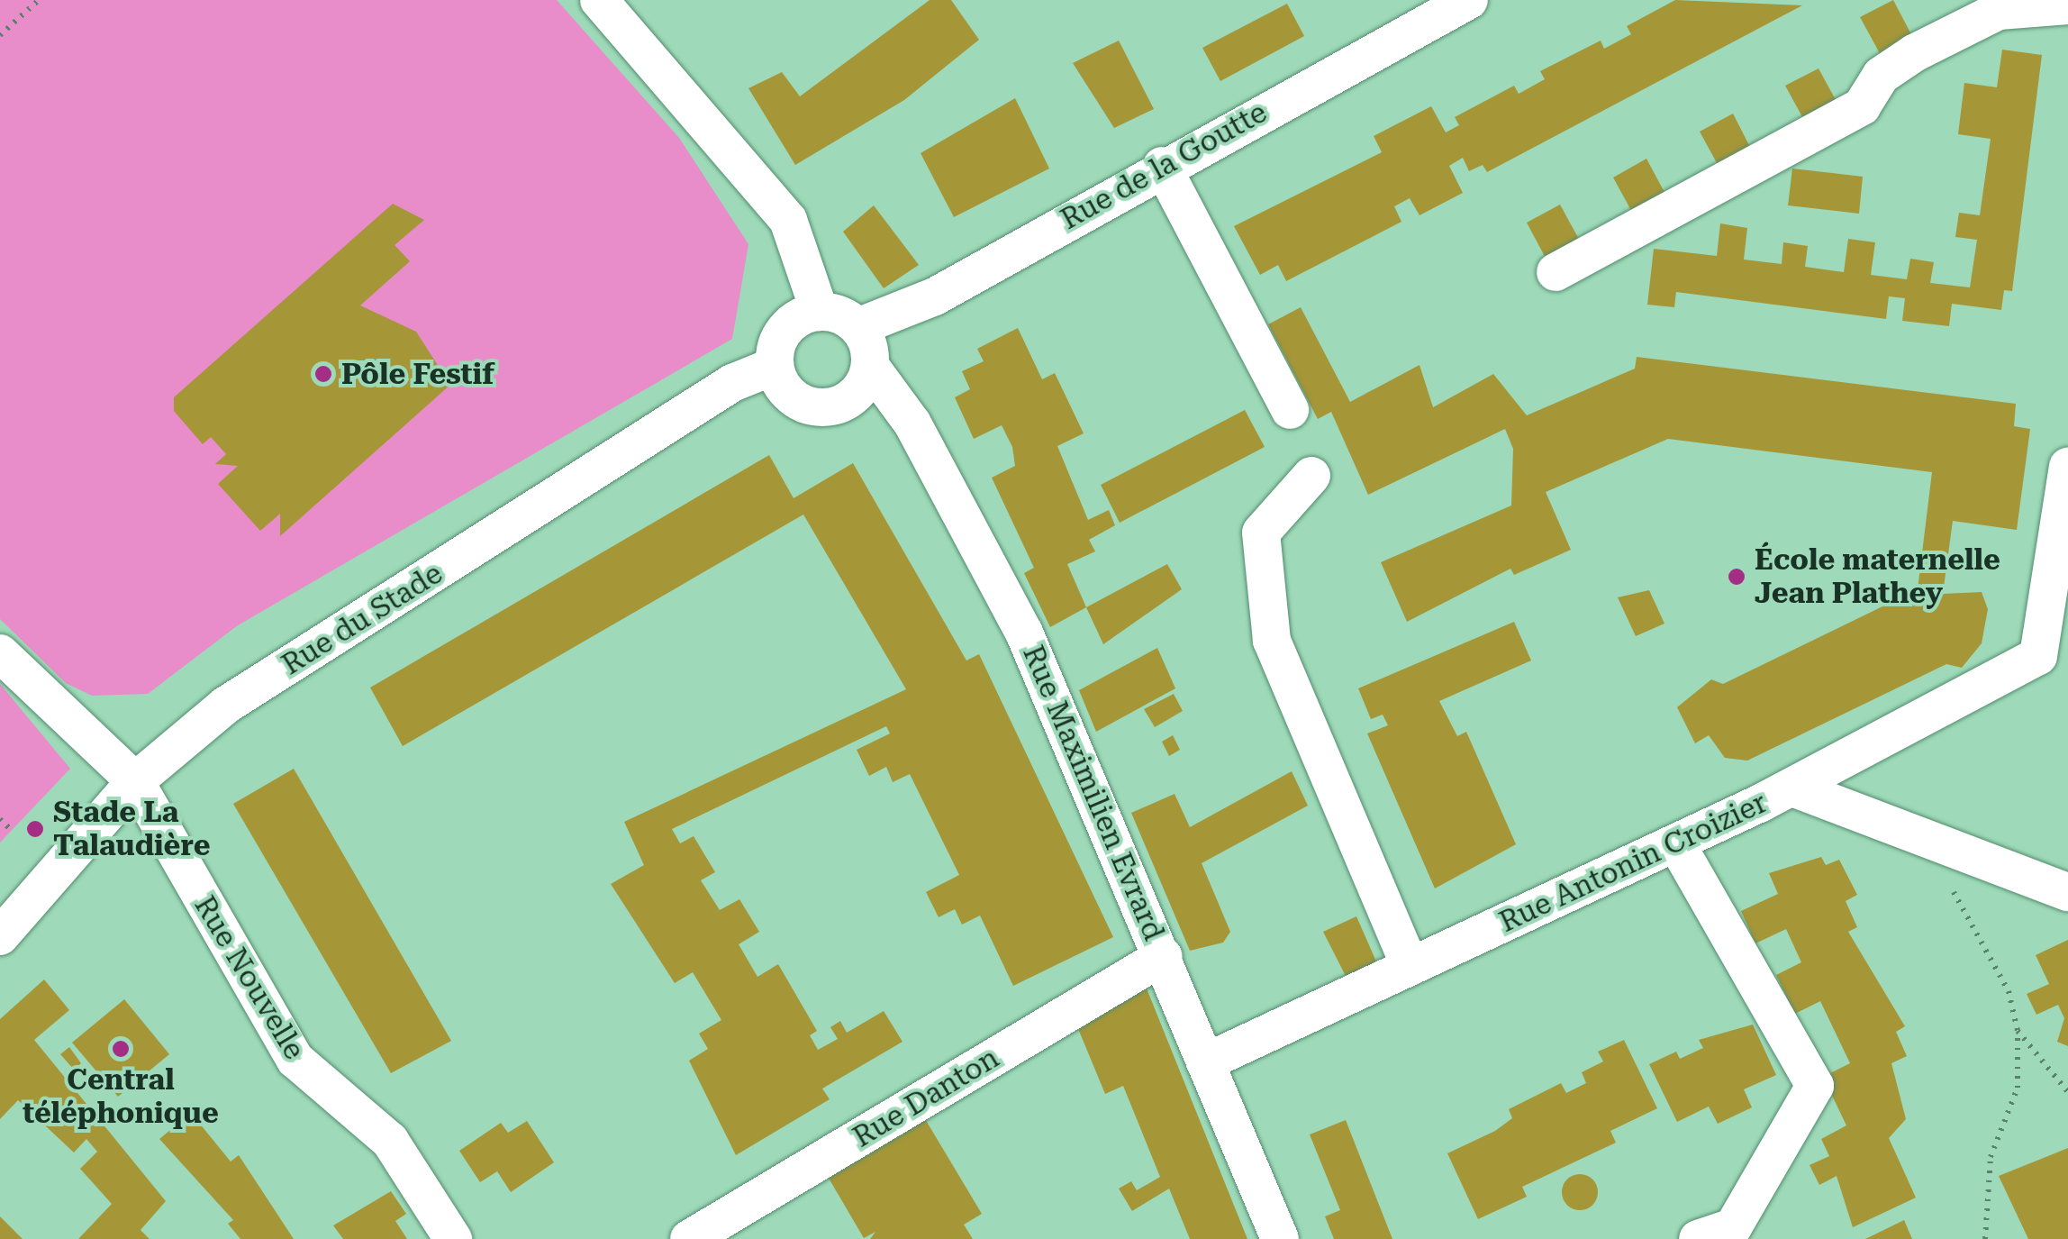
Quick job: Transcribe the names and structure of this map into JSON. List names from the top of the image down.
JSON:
{
  "streets": {
    "street": [
      "Rue de la Goutte",
      "Rue du Stade",
      "Rue Maximilien Evrard",
      "Rue Antonin Croizier",
      "Rue Nouvelle",
      "Rue Danton"
    ]
  },
  "crossings": [
    ["Rue de la Goutte", "Rue du Stade"],
    ["Rue de la Goutte", "Rue Maximilien Evrard"],
    ["Rue du Stade", "Rue Maximilien Evrard"],
    ["Rue du Stade", "Rue Nouvelle"],
    ["Rue Maximilien Evrard", "Rue Antonin Croizier"],
    ["Rue Maximilien Evrard", "Rue Danton"]
  ],
  "places": [
    "Pôle Festif",
    "École maternelle Jean Plathey",
    "Stade La Talaudière",
    "Central téléphonique"
  ]
}
